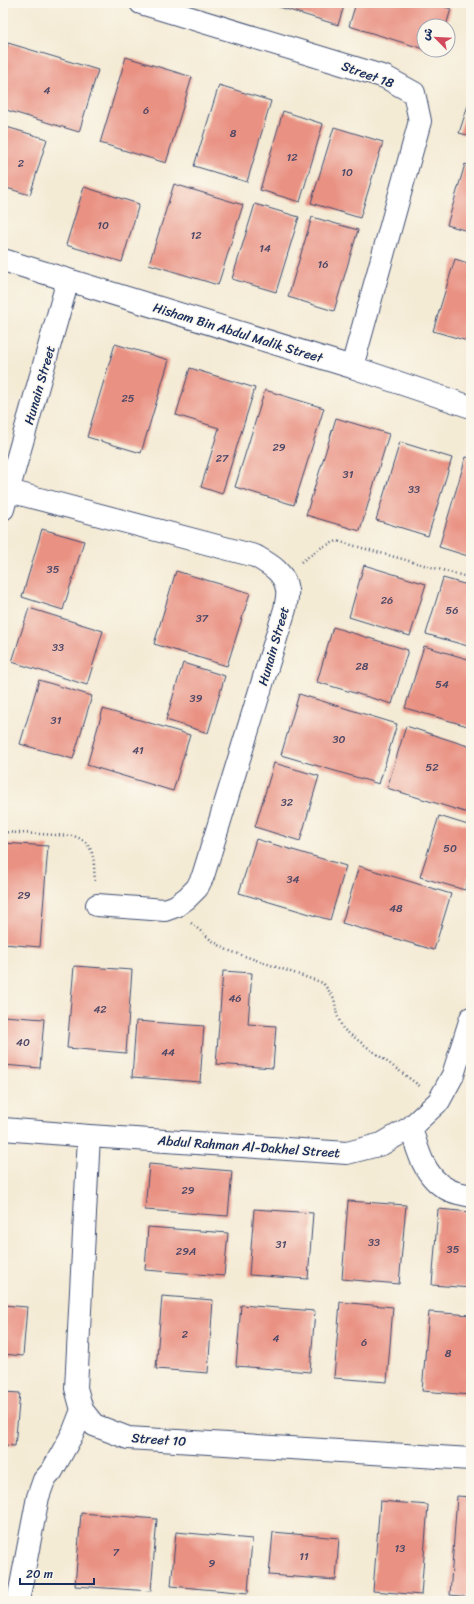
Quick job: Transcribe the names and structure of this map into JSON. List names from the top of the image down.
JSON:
{
  "streets": {
    "street": [
      "Street 18",
      "Hisham Bin Abdul Malik Street",
      "Hunain Street",
      "Abdul Rahman Al-Dakhel Street",
      "Street 10"
    ]
  },
  "crossings": [
    ["Street 18", "Hisham Bin Abdul Malik Street"],
    ["Hisham Bin Abdul Malik Street", "Hunain Street"],
    ["Abdul Rahman Al-Dakhel Street", "Street 10"]
  ],
  "house_numbers": [
    "4",
    "6",
    "8",
    "12",
    "2",
    "10",
    "10",
    "12",
    "14",
    "16",
    "25",
    "29",
    "27",
    "31",
    "33",
    "35",
    "26",
    "56",
    "37",
    "33",
    "28",
    "54",
    "39",
    "31",
    "30",
    "41",
    "52",
    "32",
    "50",
    "34",
    "29",
    "48",
    "46",
    "42",
    "40",
    "44",
    "29",
    "33",
    "31",
    "35",
    "29A",
    "2",
    "4",
    "6",
    "8",
    "13",
    "7",
    "11",
    "9"
  ],
  "scale_bar": "20 m",
  "north": "top left"
}
